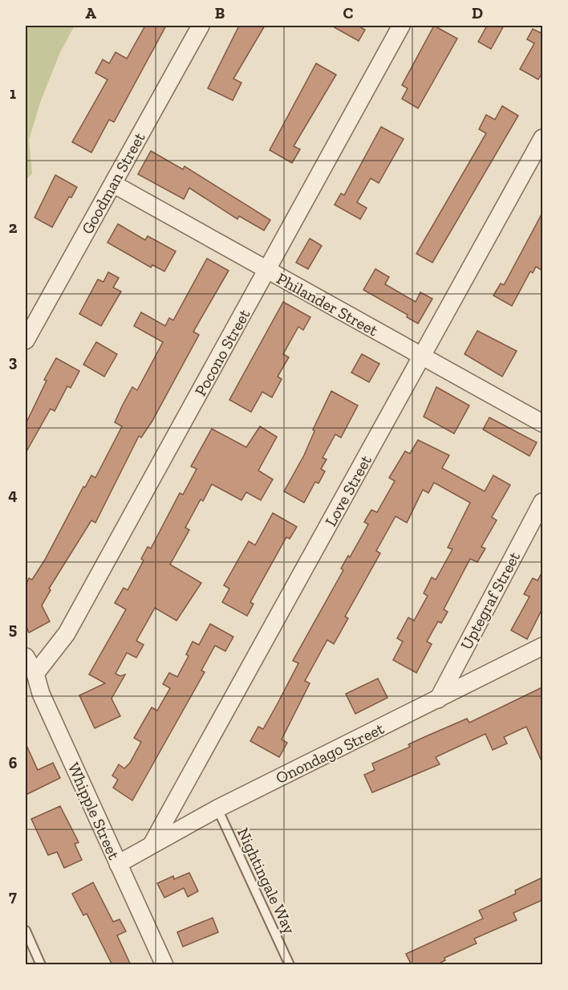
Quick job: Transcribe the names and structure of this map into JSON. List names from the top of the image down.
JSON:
{
  "streets": {
    "street": [
      "Goodman Street",
      "Philander Street",
      "Pocono Street",
      "Love Street",
      "Uptegraf Street",
      "Onondago Street",
      "Whipple Street"
    ],
    "lane": ["Nightingale Way"]
  },
  "crossings": [
    ["Goodman Street", "Philander Street"],
    ["Philander Street", "Pocono Street"],
    ["Philander Street", "Love Street"],
    ["Pocono Street", "Whipple Street"],
    ["Love Street", "Onondago Street"],
    ["Uptegraf Street", "Onondago Street"],
    ["Onondago Street", "Whipple Street"],
    ["Onondago Street", "Nightingale Way"]
  ],
  "grid": {
    "columns": [
      "A",
      "B",
      "C",
      "D"
    ],
    "rows": [
      "1",
      "2",
      "3",
      "4",
      "5",
      "6",
      "7"
    ]
  }
}
